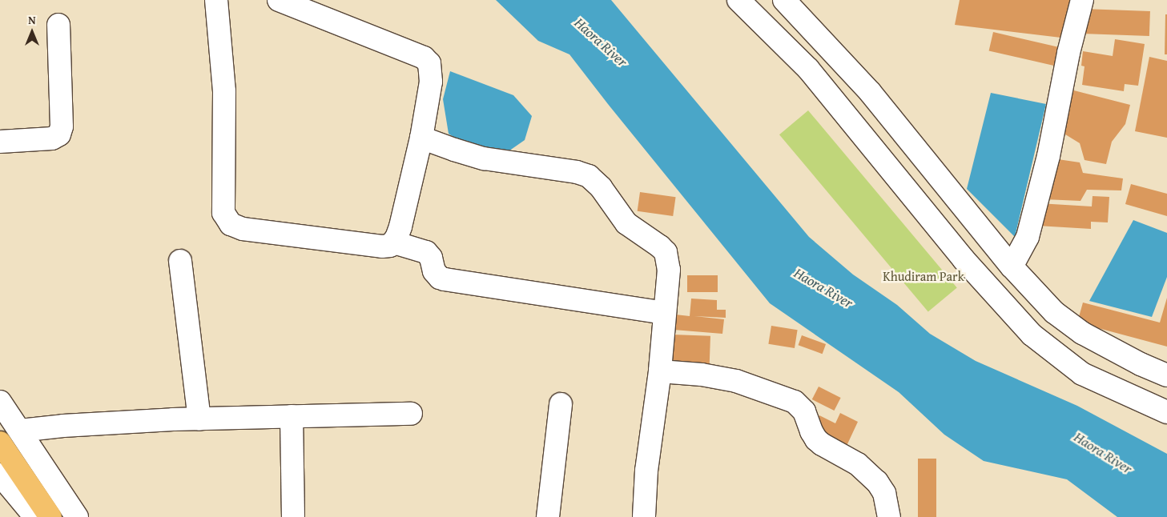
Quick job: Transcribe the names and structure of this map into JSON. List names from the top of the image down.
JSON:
{
  "water": ["Haora River"],
  "parks": ["Khudiram Park"],
  "north": "top"
}
